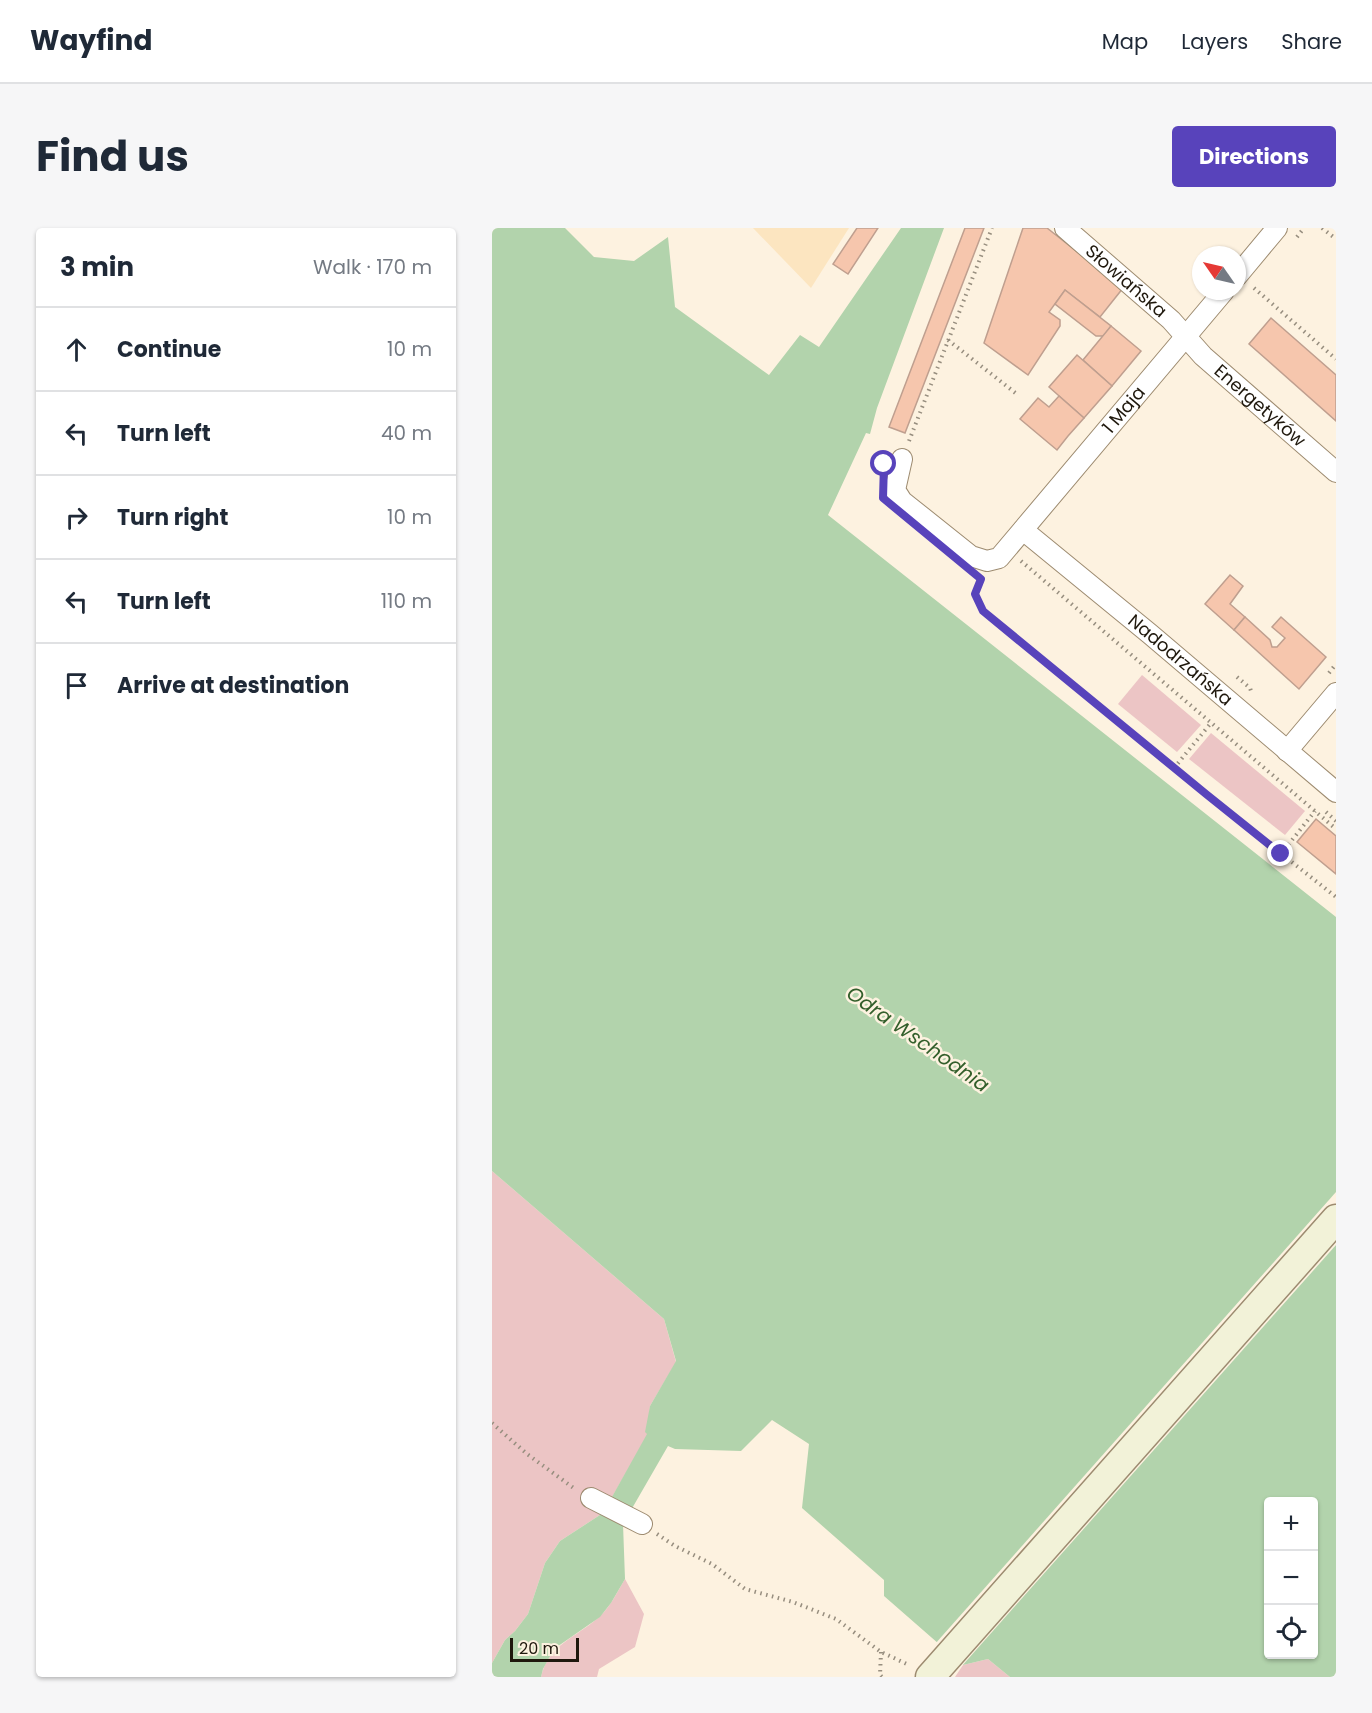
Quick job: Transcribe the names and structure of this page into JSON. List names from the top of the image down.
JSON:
{
  "streets": {
    "street": [
      "Słowiańska",
      "Energetyków",
      "1 Maja",
      "Nadodrzańska"
    ]
  },
  "crossings": [
    ["Słowiańska", "Energetyków"],
    ["Słowiańska", "1 Maja"],
    ["Energetyków", "1 Maja"],
    ["1 Maja", "Nadodrzańska"]
  ],
  "water": ["Odra Wschodnia"],
  "scale_bar": "20 m",
  "north": "top left",
  "page": {
    "header": "Wayfind",
    "nav": ["Map", "Layers", "Share"],
    "title": "Find us",
    "buttons": "Directions",
    "heading": ["3 min", "Walk · 170 m"],
    "list": [
      ["Continue", "10 m"],
      ["Turn left", "40 m"],
      ["Turn right", "10 m"],
      ["Turn left", "110 m"],
      "Arrive at destination"
    ],
    "map_buttons": ["+", "−"],
    "scale": "20 m"
  }
}
